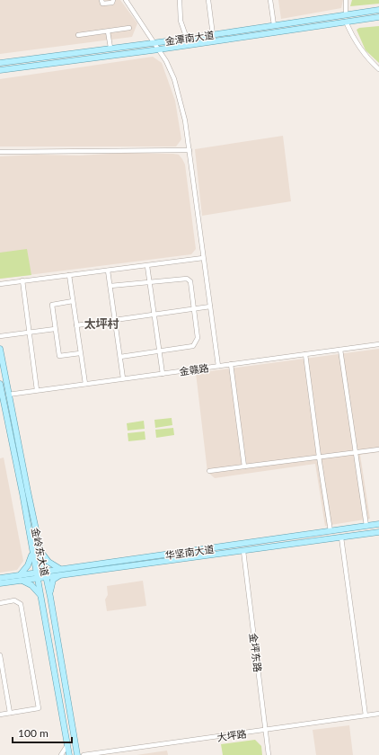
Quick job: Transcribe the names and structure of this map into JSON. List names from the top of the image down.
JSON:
{
  "streets": {
    "main road": ["金潭南大道", "金岭东大道", "华坚南大道"],
    "street": ["金赣路", "金坪东路", "大坪路"]
  },
  "crossings": [
    ["金赣路", "金岭东大道"],
    ["金岭东大道", "华坚南大道"],
    ["华坚南大道", "金坪东路"],
    ["金坪东路", "大坪路"]
  ],
  "districts": ["太坪村"],
  "scale_bar": "100 m"
}
